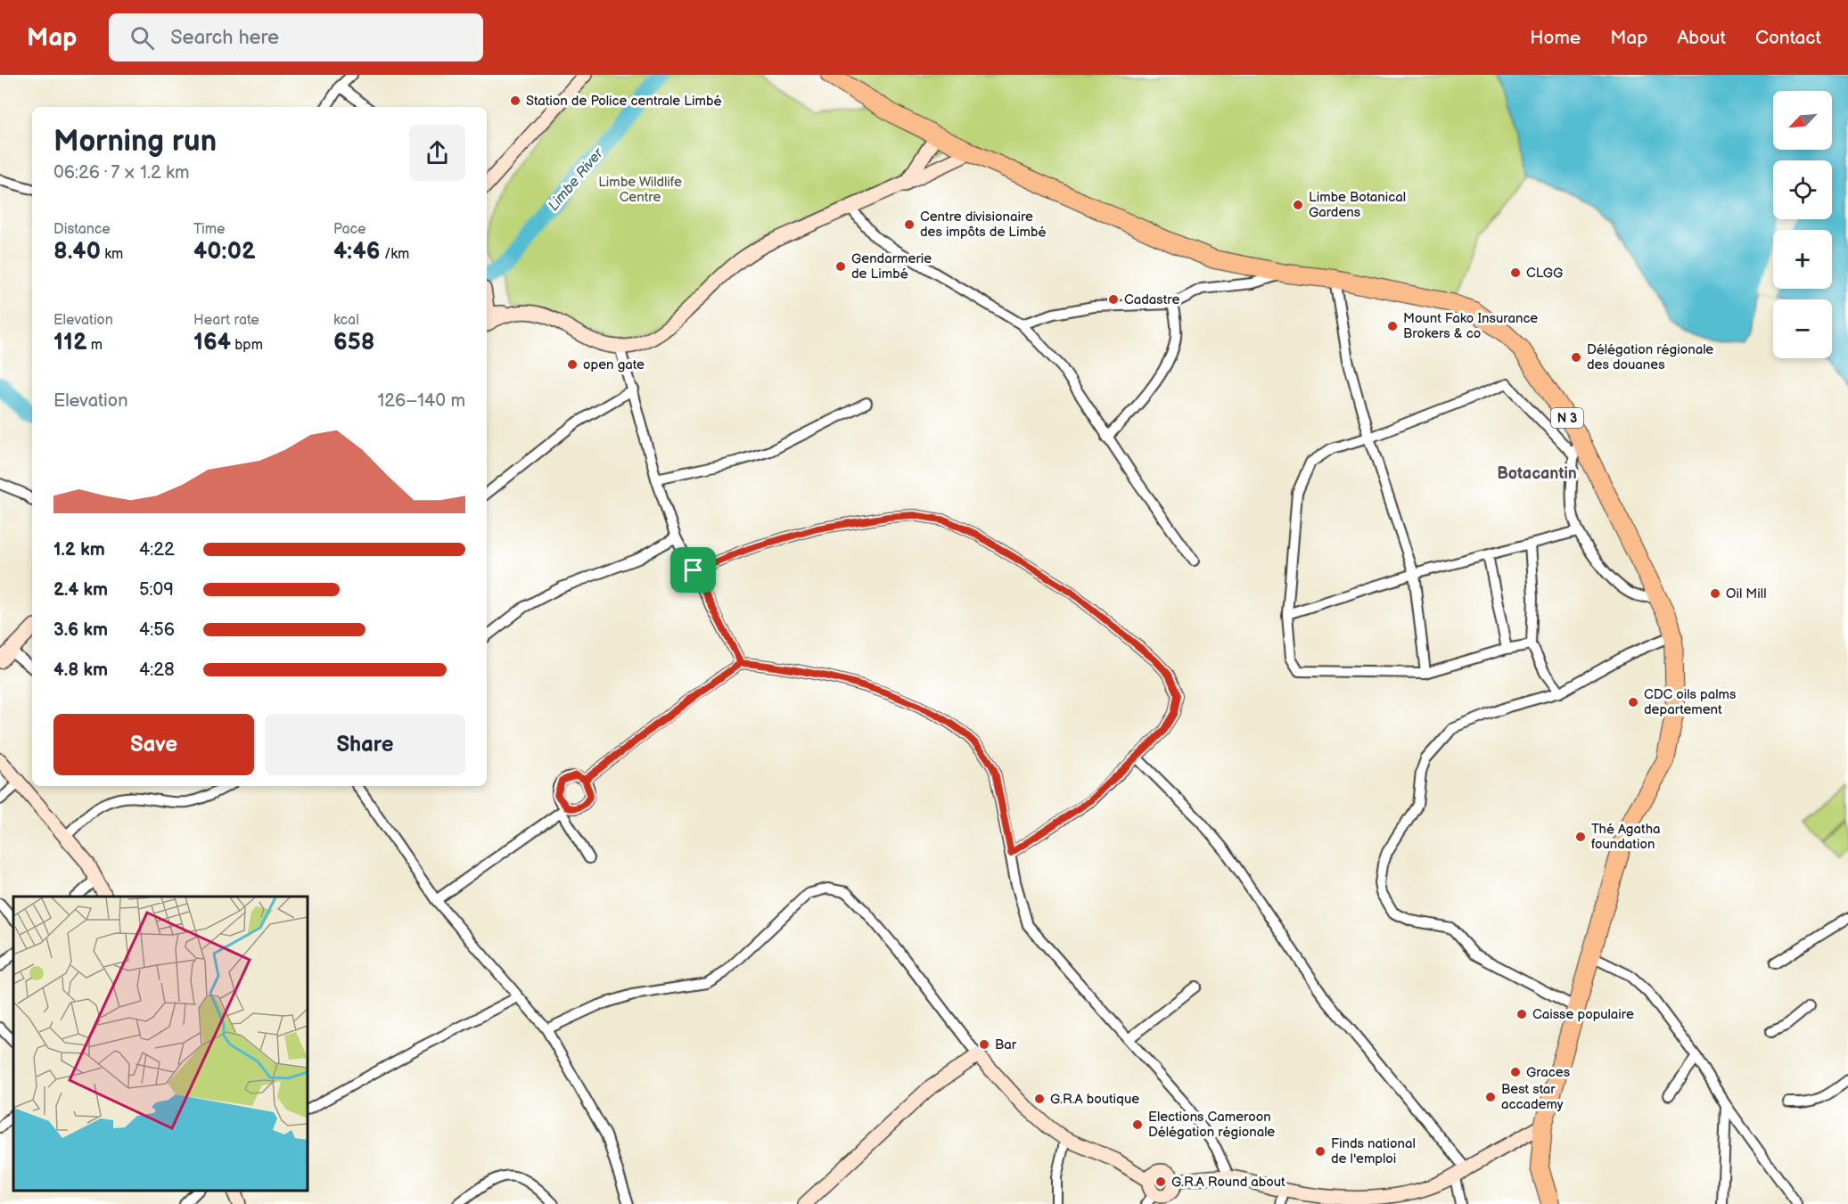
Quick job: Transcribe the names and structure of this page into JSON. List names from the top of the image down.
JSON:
{
  "streets": {
    "highway": ["N 3"]
  },
  "districts": ["Botacantin"],
  "water": ["Limbe River"],
  "parks": ["Limbe Wildlife Centre"],
  "places": [
    "Station de Police centrale Limbé",
    "Limbe Botanical Gardens",
    "Centre divisionaire des impôts de Limbé",
    "Gendarmerie de Limbé",
    "CLGG",
    "Cadastre",
    "Mount Fako Insurance Brokers & co",
    "Délégation régionale des douanes",
    "open gate",
    "Oil Mill",
    "CDC oils palms departement",
    "Thé Agatha foundation",
    "Caisse populaire",
    "Bar",
    "Graces",
    "Best star accademy",
    "G.R.A boutique",
    "Elections Cameroon Délégation régionale",
    "Finds national de l'emploi",
    "G.R.A Round about"
  ],
  "north": "bottom left",
  "page": {
    "header": "Map",
    "search": "Search here",
    "nav": [
      "Home",
      "Map",
      "About",
      "Contact"
    ],
    "map_buttons": ["+", "−"],
    "heading": ["Morning run", "06:26 · 7 × 1.2 km"],
    "stats": [
      ["Distance", "8.40 km"],
      ["Time", "40:02"],
      ["Pace", "4:46 /km"],
      ["Elevation", "112 m"],
      ["Heart rate", "164 bpm"],
      ["kcal", "658"]
    ],
    "chart": ["Elevation", "126–140 m"],
    "list": [
      {
        "name": "1.2 km",
        "note": "4:22"
      },
      {
        "name": "2.4 km",
        "note": "5:09"
      },
      {
        "name": "3.6 km",
        "note": "4:56"
      },
      {
        "name": "4.8 km",
        "note": "4:28"
      }
    ],
    "buttons": ["Save", "Share"]
  }
}
